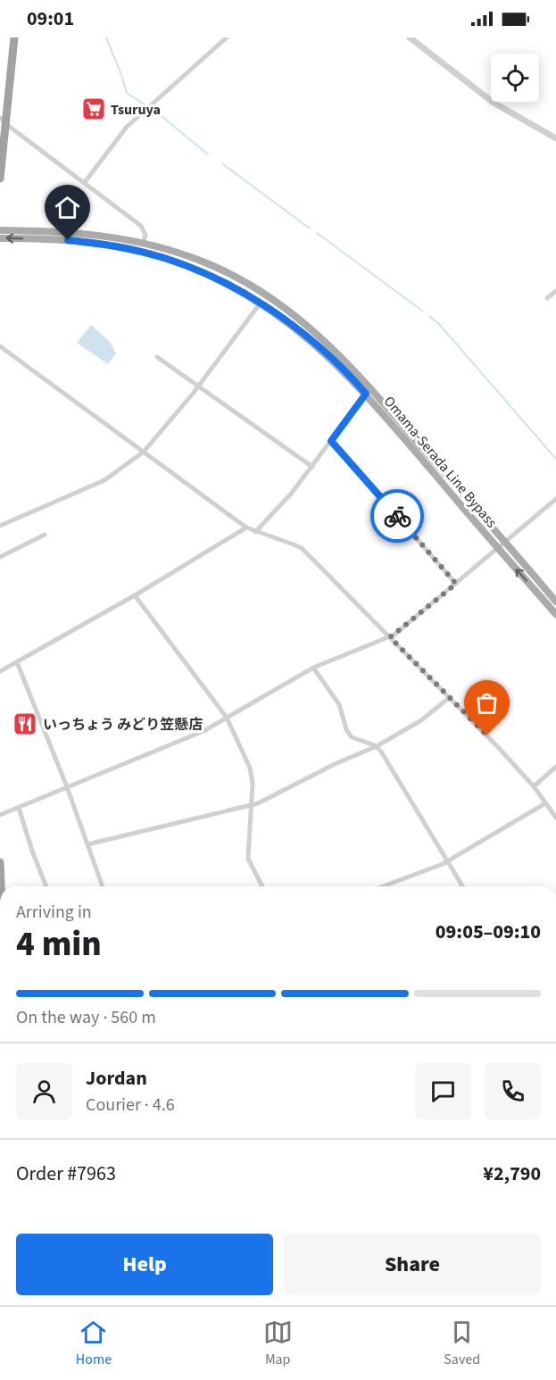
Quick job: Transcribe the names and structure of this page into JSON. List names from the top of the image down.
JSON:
{
  "streets": {
    "main road": ["Omama-Serada Line Bypass"]
  },
  "places": {
    "supermarket": ["Tsuruya"],
    "restaurant": ["いっちょう みどり笠懸店"]
  },
  "page": {
    "status": "09:01",
    "heading": ["4 min", "Arriving in", "09:05–09:10"],
    "panel": [
      "Jordan",
      "Courier · 4.6",
      "Order #7963",
      "¥2,790"
    ],
    "bar": "On the way · 560 m",
    "buttons": ["Help", "Share"],
    "tabs": ["Home", "Map", "Saved"]
  }
}
